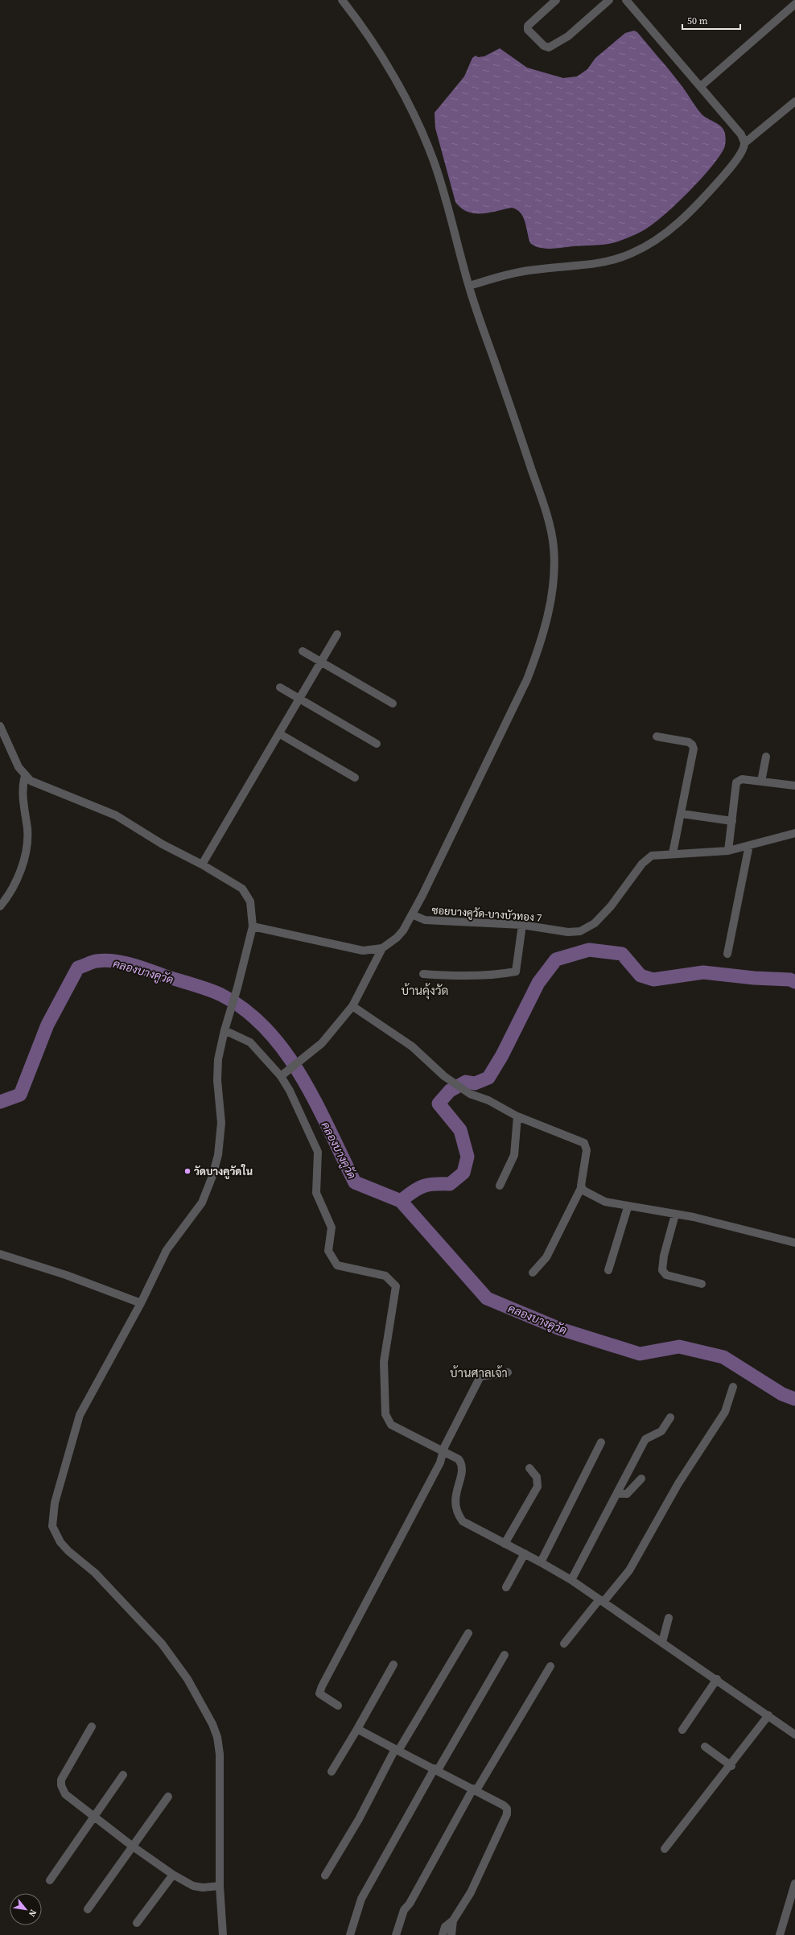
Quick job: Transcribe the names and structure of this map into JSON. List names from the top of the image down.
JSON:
{
  "streets": {
    "street": ["ซอยบางคูวัด-บางบัวทอง 7"]
  },
  "districts": ["บ้านคุ้งวัด", "บ้านศาลเจ้า"],
  "water": ["คลองบางคูวัด"],
  "places": ["วัดบางคูวัดใน"],
  "scale_bar": "50 m",
  "north": "bottom right"
}
